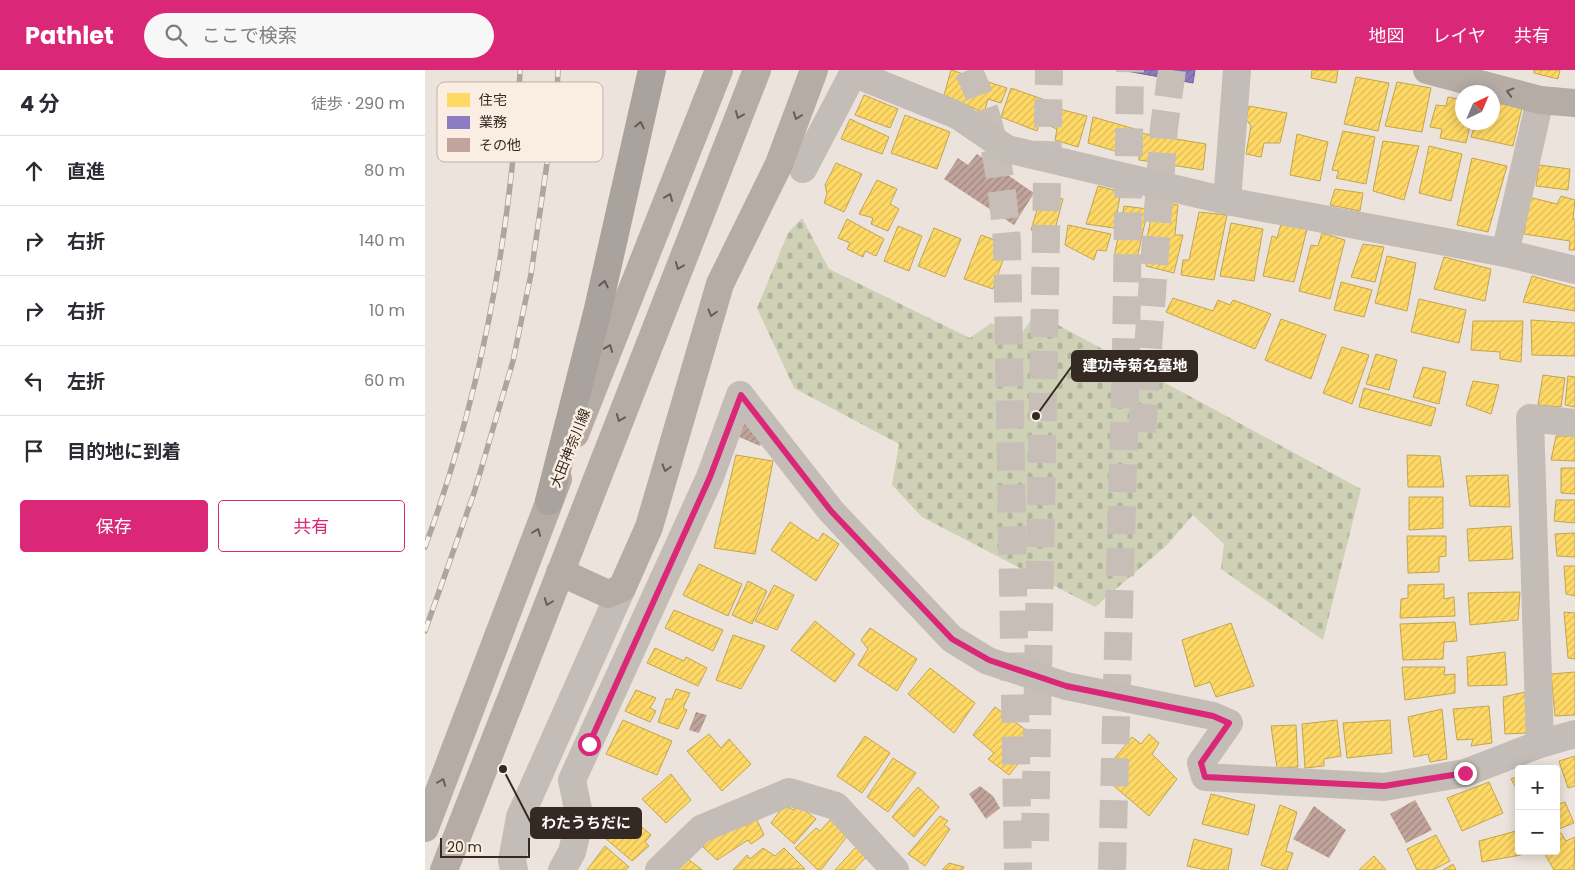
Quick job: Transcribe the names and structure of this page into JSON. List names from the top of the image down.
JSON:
{
  "streets": {
    "main road": ["大田神奈川線"]
  },
  "places": ["建功寺菊名墓地", "わたうちだに"],
  "legend": ["住宅", "業務", "その他"],
  "scale_bar": "20 m",
  "north": "top right",
  "page": {
    "header": "Pathlet",
    "search": "ここで検索",
    "nav": ["地図", "レイヤ", "共有"],
    "heading": ["4 分", "徒歩 · 290 m"],
    "list": [
      ["直進", "80 m"],
      ["右折", "140 m"],
      ["右折", "10 m"],
      ["左折", "60 m"],
      "目的地に到着"
    ],
    "buttons": ["保存", "共有"],
    "map_buttons": ["+", "−"],
    "scale": "20 m"
  }
}
